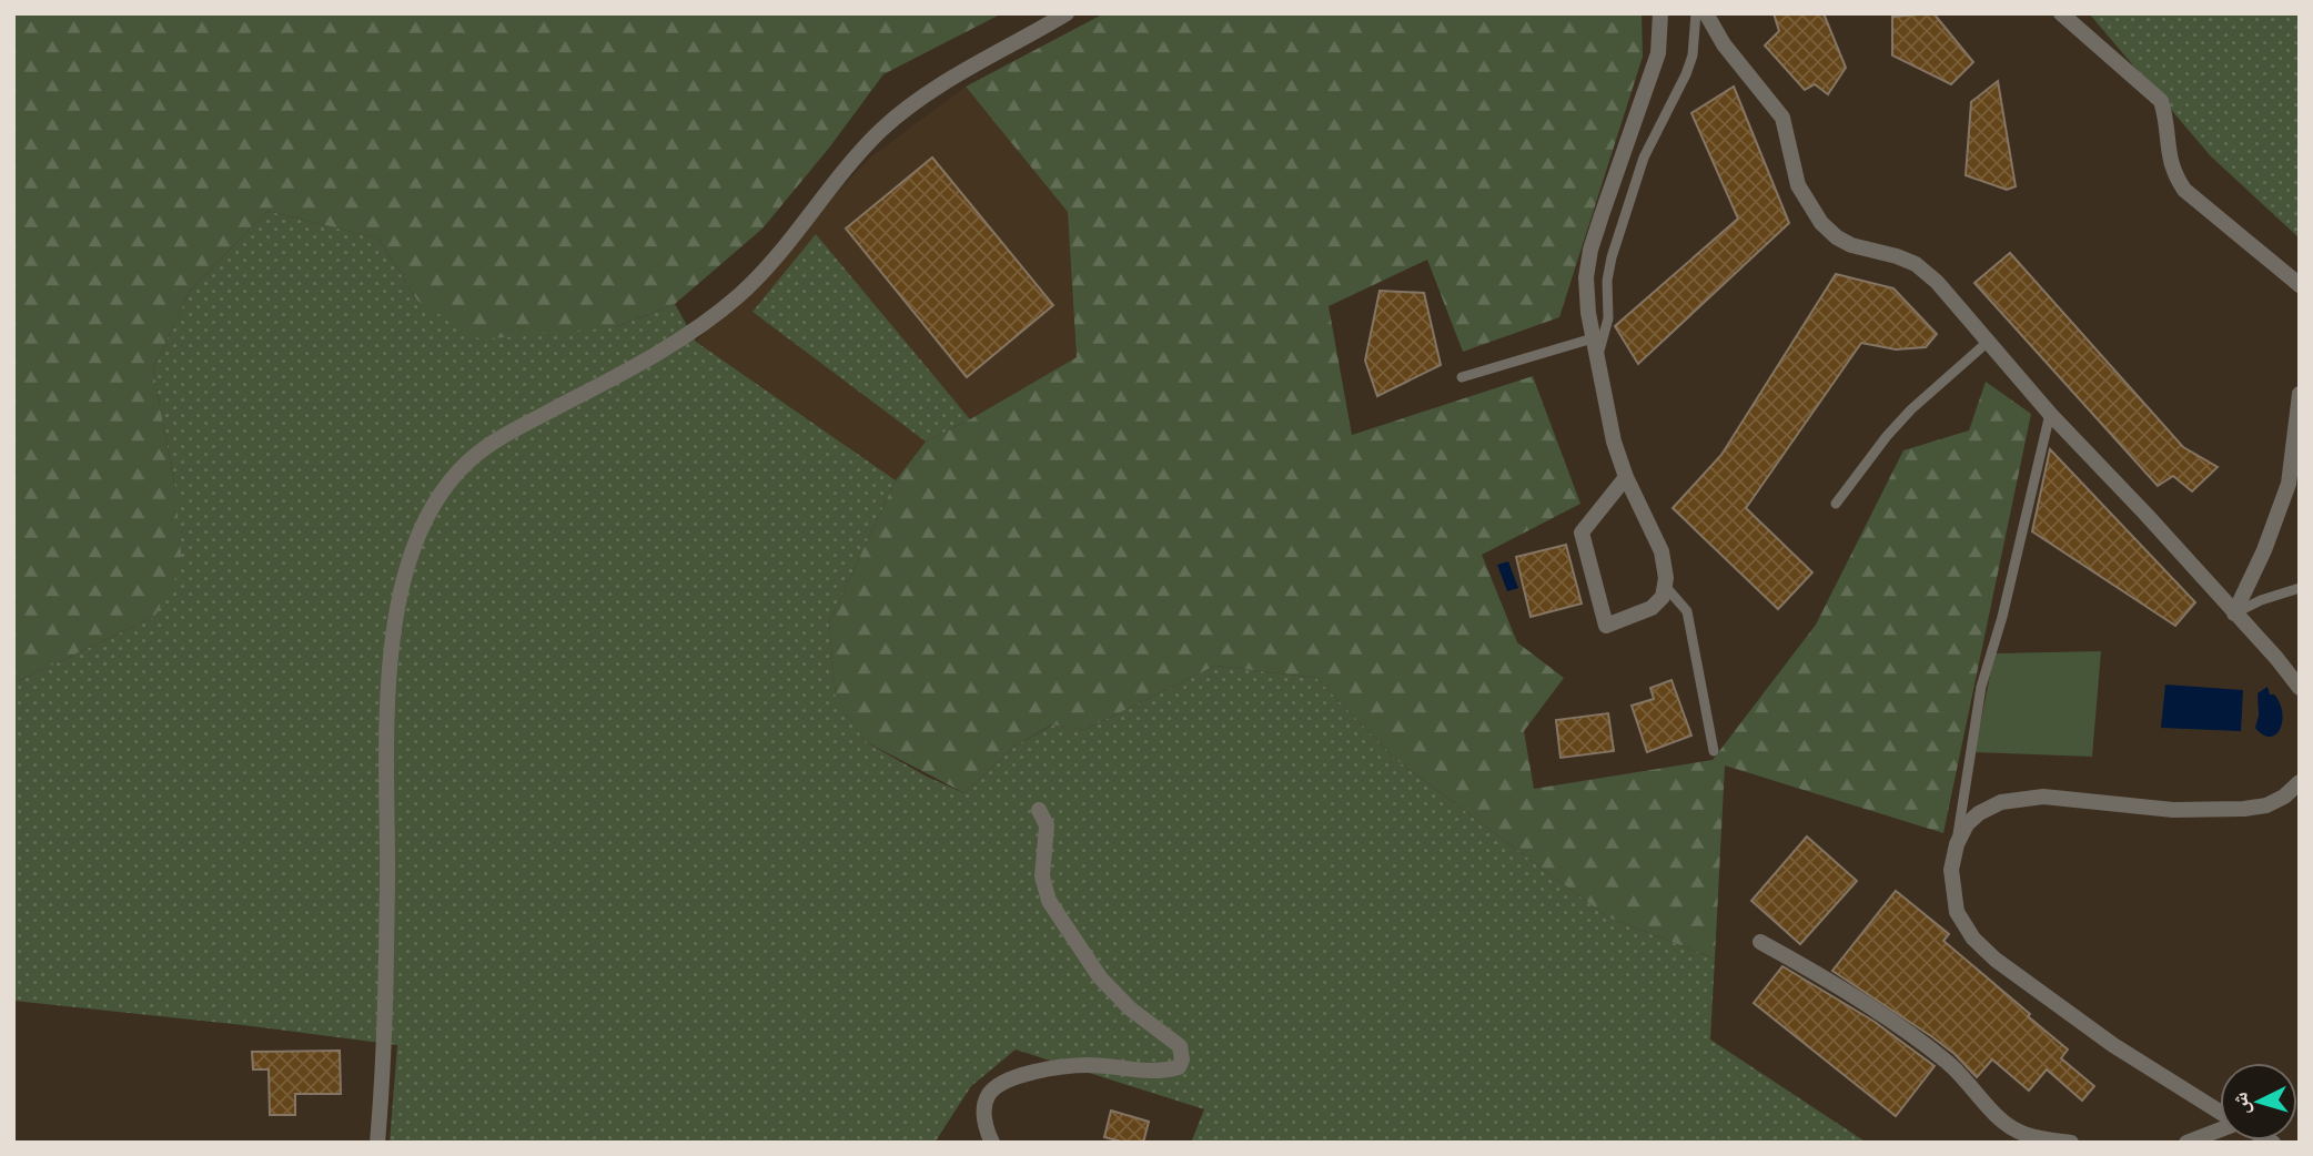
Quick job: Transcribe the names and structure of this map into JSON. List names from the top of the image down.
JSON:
{
  "north": "left"
}
